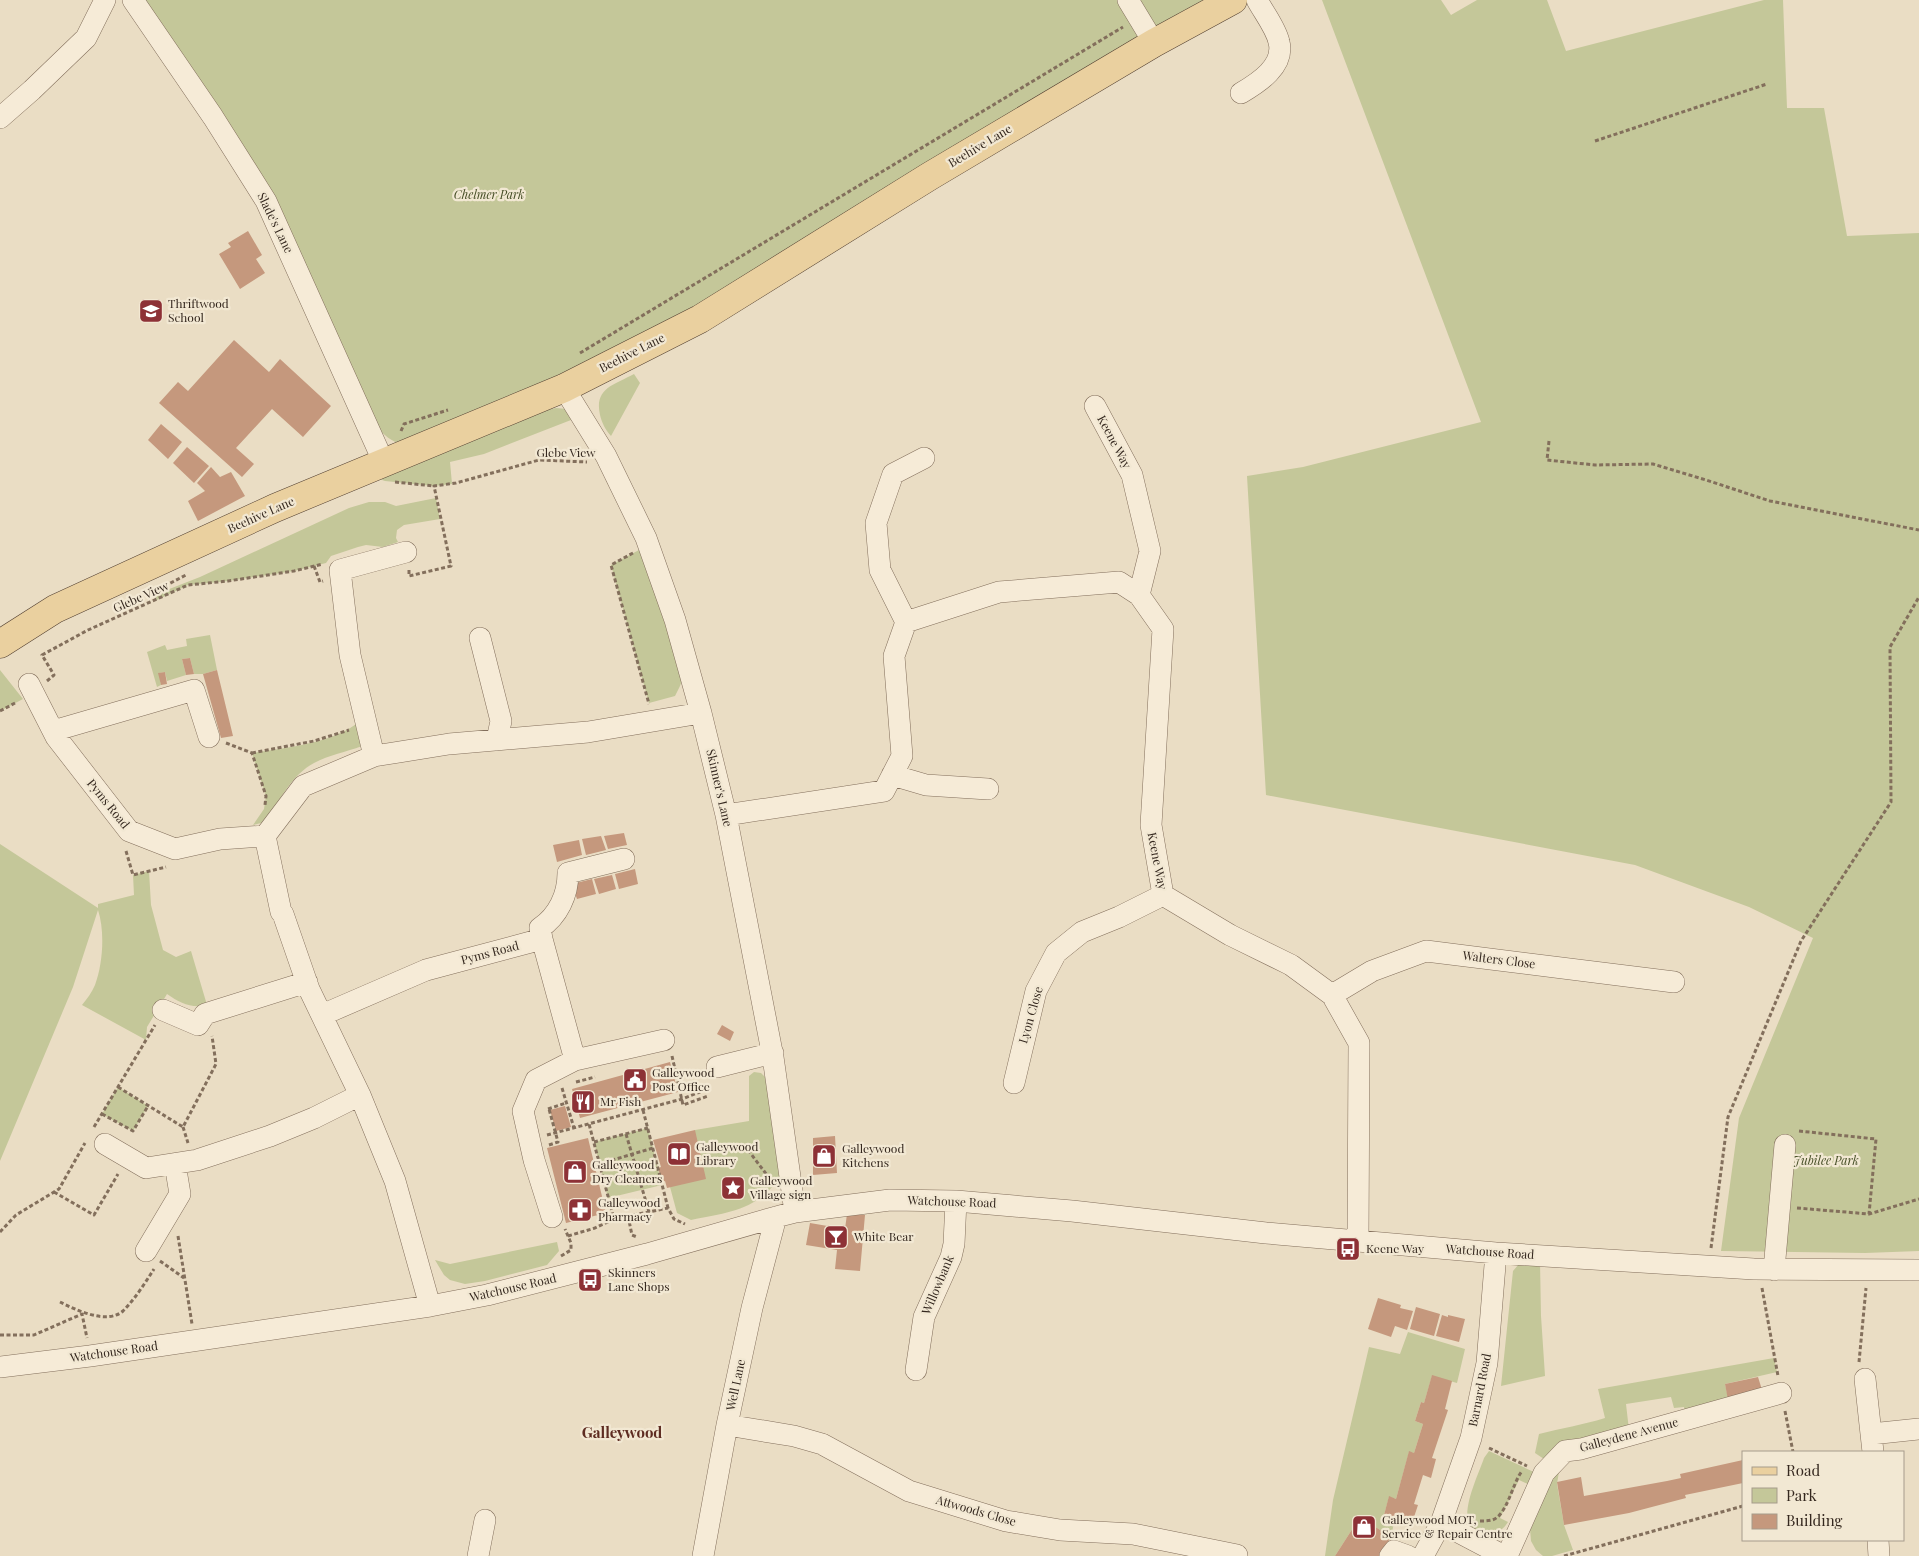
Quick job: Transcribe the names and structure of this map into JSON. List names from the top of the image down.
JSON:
{
  "streets": {
    "main road": ["Beehive Lane"],
    "street": [
      "Slade's Lane",
      "Keene Way",
      "Skinner's Lane",
      "Pyms Road",
      "Walters Close",
      "Lyon Close",
      "Watchouse Road",
      "Willowbank",
      "Well Lane",
      "Barnard Road",
      "Galleydene Avenue",
      "Attwoods Close"
    ],
    "path": ["Glebe View"]
  },
  "crossings": [
    ["Beehive Lane", "Slade's Lane"],
    ["Beehive Lane", "Skinner's Lane"],
    ["Keene Way", "Walters Close"],
    ["Keene Way", "Lyon Close"],
    ["Keene Way", "Watchouse Road"],
    ["Glebe View", "Skinner's Lane"],
    ["Glebe View", "Pyms Road"],
    ["Skinner's Lane", "Watchouse Road"],
    ["Skinner's Lane", "Well Lane"],
    ["Watchouse Road", "Willowbank"],
    ["Watchouse Road", "Well Lane"],
    ["Watchouse Road", "Barnard Road"],
    ["Well Lane", "Attwoods Close"]
  ],
  "districts": ["Galleywood"],
  "parks": ["Chelmer Park", "Jubilee Park"],
  "places": {
    "school or university": ["Thriftwood School"],
    "public building": ["Galleywood Post Office"],
    "restaurant": ["Mr Fish"],
    "library": ["Galleywood Library"],
    "shop": ["Galleywood Kitchens", "Galleywood Dry Cleaners", "Galleywood MOT, Service & Repair Centre"],
    "place": ["Galleywood Village sign"],
    "pharmacy": ["Galleywood Pharmacy"],
    "bar": ["White Bear"],
    "bus stop": ["Keene Way", "Skinners Lane Shops"]
  },
  "legend": ["Road", "Park", "Building"]
}
